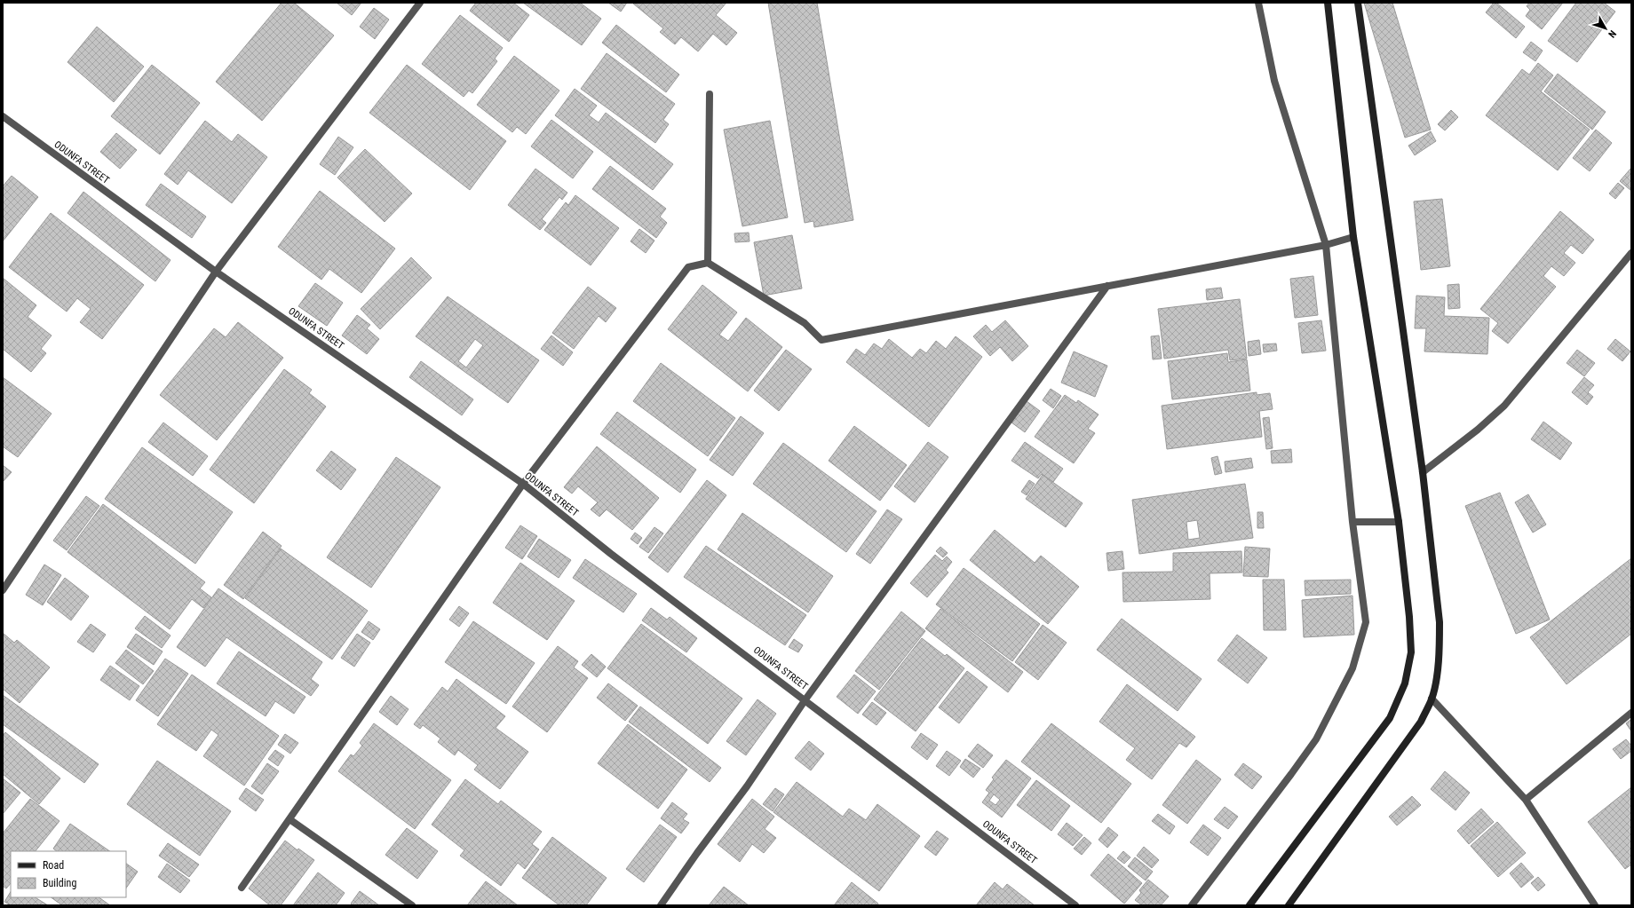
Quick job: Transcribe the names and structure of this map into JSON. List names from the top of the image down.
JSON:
{
  "streets": {
    "street": ["ODUNFA STREET"]
  },
  "legend": ["Road", "Building"],
  "north": "bottom right"
}
